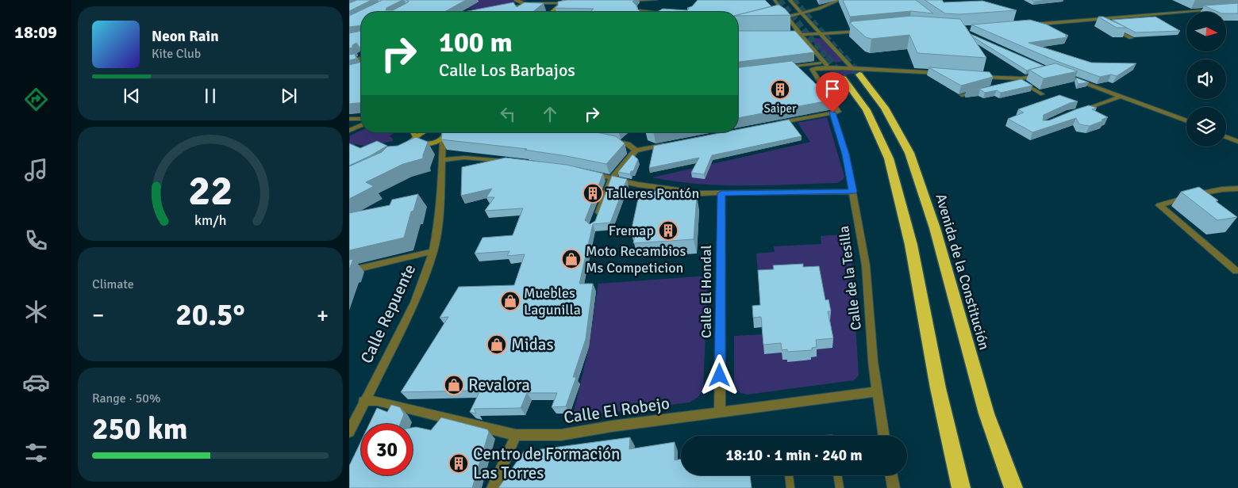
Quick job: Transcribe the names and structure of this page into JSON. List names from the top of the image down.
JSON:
{
  "streets": {
    "highway": ["Avenida de la Constitución"],
    "street": [
      "Calle de la Tesilla",
      "Calle El Hondal",
      "Calle Repuente",
      "Calle El Robejo"
    ]
  },
  "crossings": [
    ["Calle de la Tesilla", "Calle El Robejo"],
    ["Calle El Hondal", "Calle El Robejo"],
    ["Calle Repuente", "Calle El Robejo"]
  ],
  "places": {
    "building": [
      "Saiper",
      "Talleres Pontón",
      "Fremap",
      "Centro de Formación Las Torres"
    ],
    "shop": [
      "Moto Recambios Ms Competicion",
      "Muebles Lagunilla",
      "Midas",
      "Revalora"
    ]
  },
  "north": "right",
  "page": {
    "tabs": "18:09",
    "turn": ["100 m", "Calle Los Barbajos"],
    "song": ["Neon Rain", "Kite Club"],
    "tile": [
      "Climate",
      ["Range · 50%", "250 km"]
    ],
    "heat": ["−", "20.5°", "+"],
    "limit": "30",
    "trip": "18:10 · 1 min · 240 m",
    "gauge": ["22", "km/h"]
  }
}
